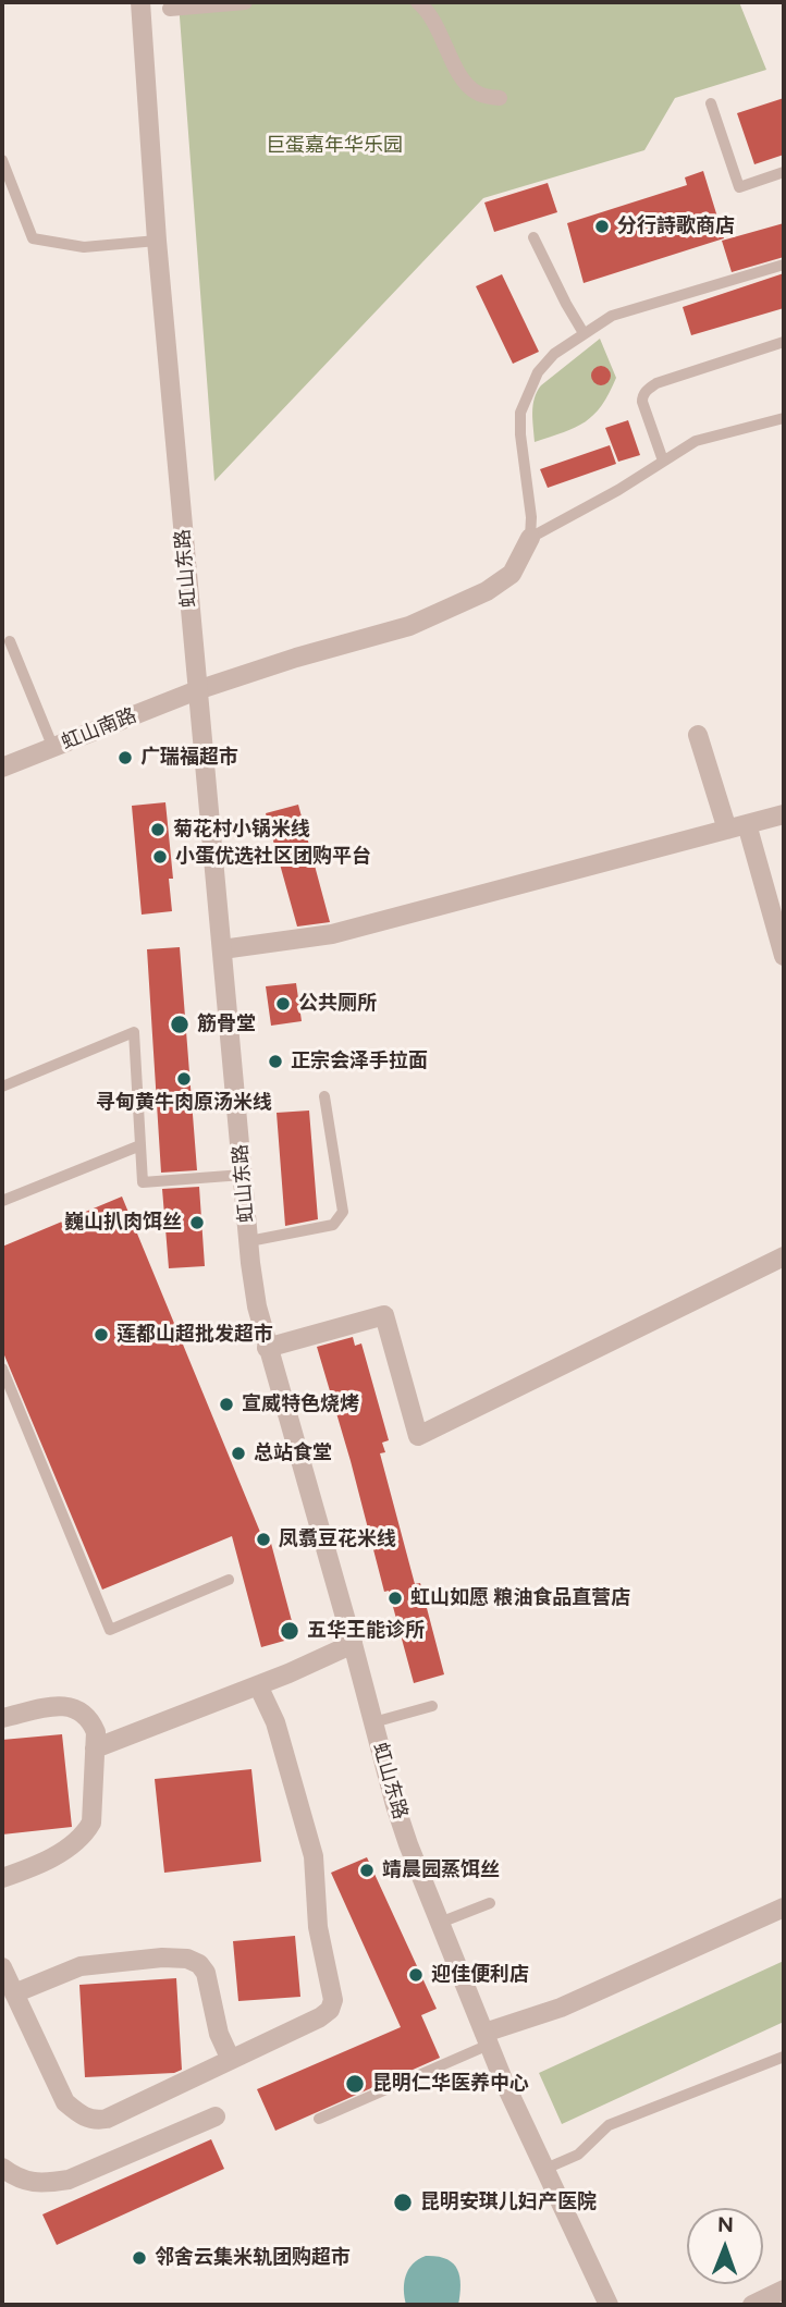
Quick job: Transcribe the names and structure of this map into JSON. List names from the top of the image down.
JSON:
{
  "streets": {
    "street": ["虹山东路", "虹山南路"]
  },
  "crossings": [
    ["虹山东路", "虹山南路"]
  ],
  "parks": ["巨蛋嘉年华乐园"],
  "places": [
    "分行詩歌商店",
    "广瑞福超市",
    "菊花村小锅米线",
    "小蛋优选社区团购平台",
    "公共厕所",
    "筋骨堂",
    "正宗会泽手拉面",
    "寻甸黄牛肉原汤米线",
    "巍山扒肉饵丝",
    "莲都山超批发超市",
    "宣威特色烧烤",
    "总站食堂",
    "凤翥豆花米线",
    "虹山如愿 粮油食品直营店",
    "五华王能诊所",
    "靖晨园蒸饵丝",
    "迎佳便利店",
    "昆明仁华医养中心",
    "昆明安琪儿妇产医院",
    "邻舍云集米轨团购超市"
  ],
  "north": "top"
}
